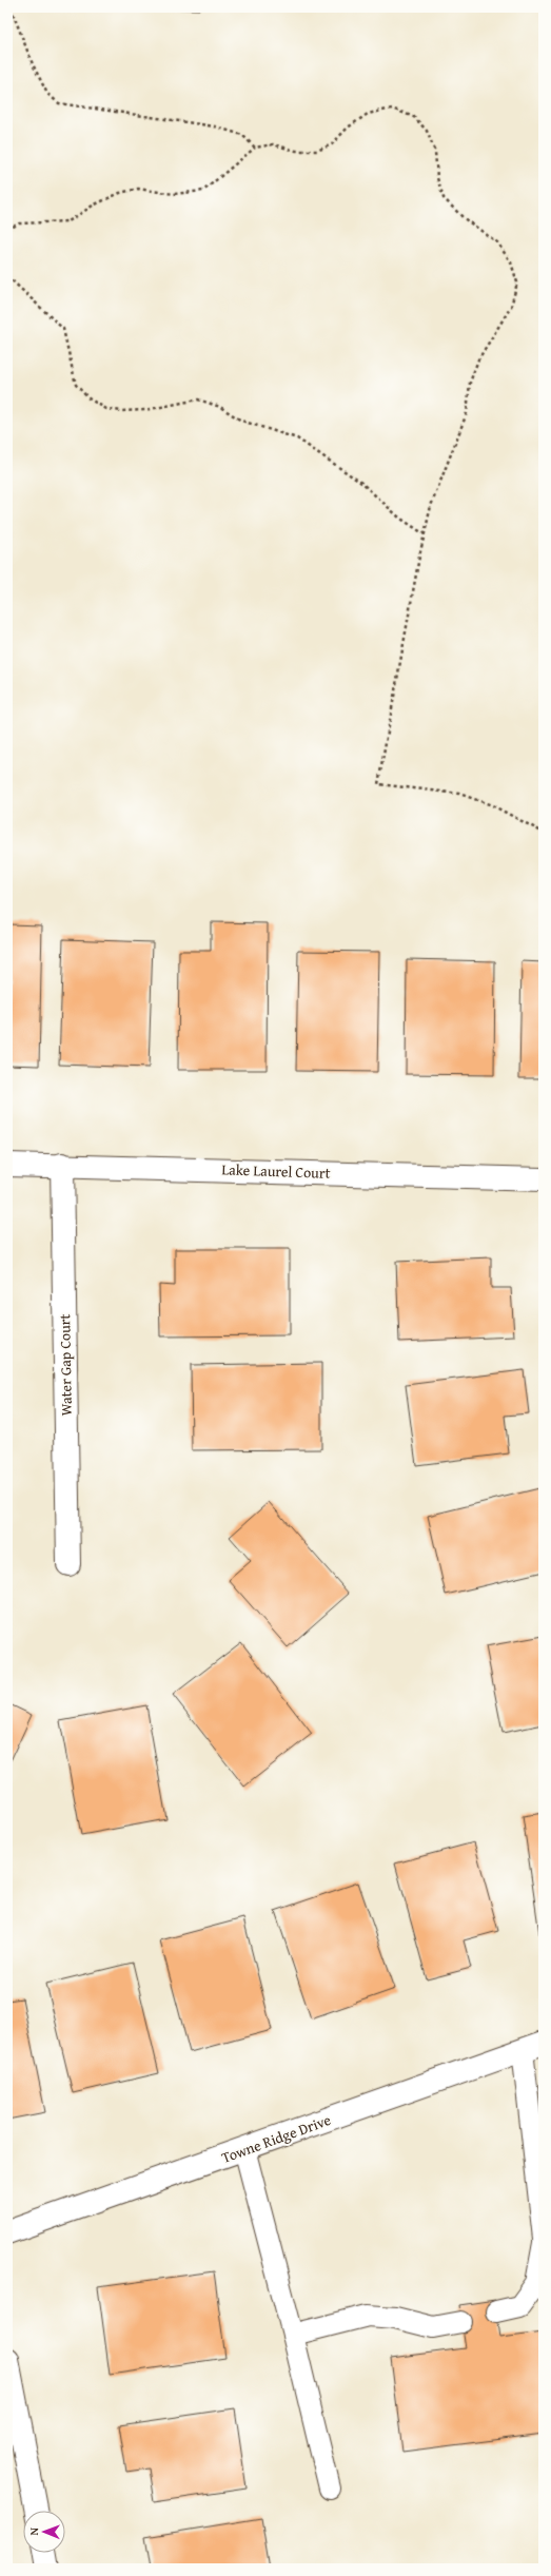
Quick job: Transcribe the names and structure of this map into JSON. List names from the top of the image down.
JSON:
{
  "streets": {
    "street": ["Lake Laurel Court", "Water Gap Court", "Towne Ridge Drive"]
  },
  "crossings": [
    ["Lake Laurel Court", "Water Gap Court"]
  ],
  "north": "left"
}
